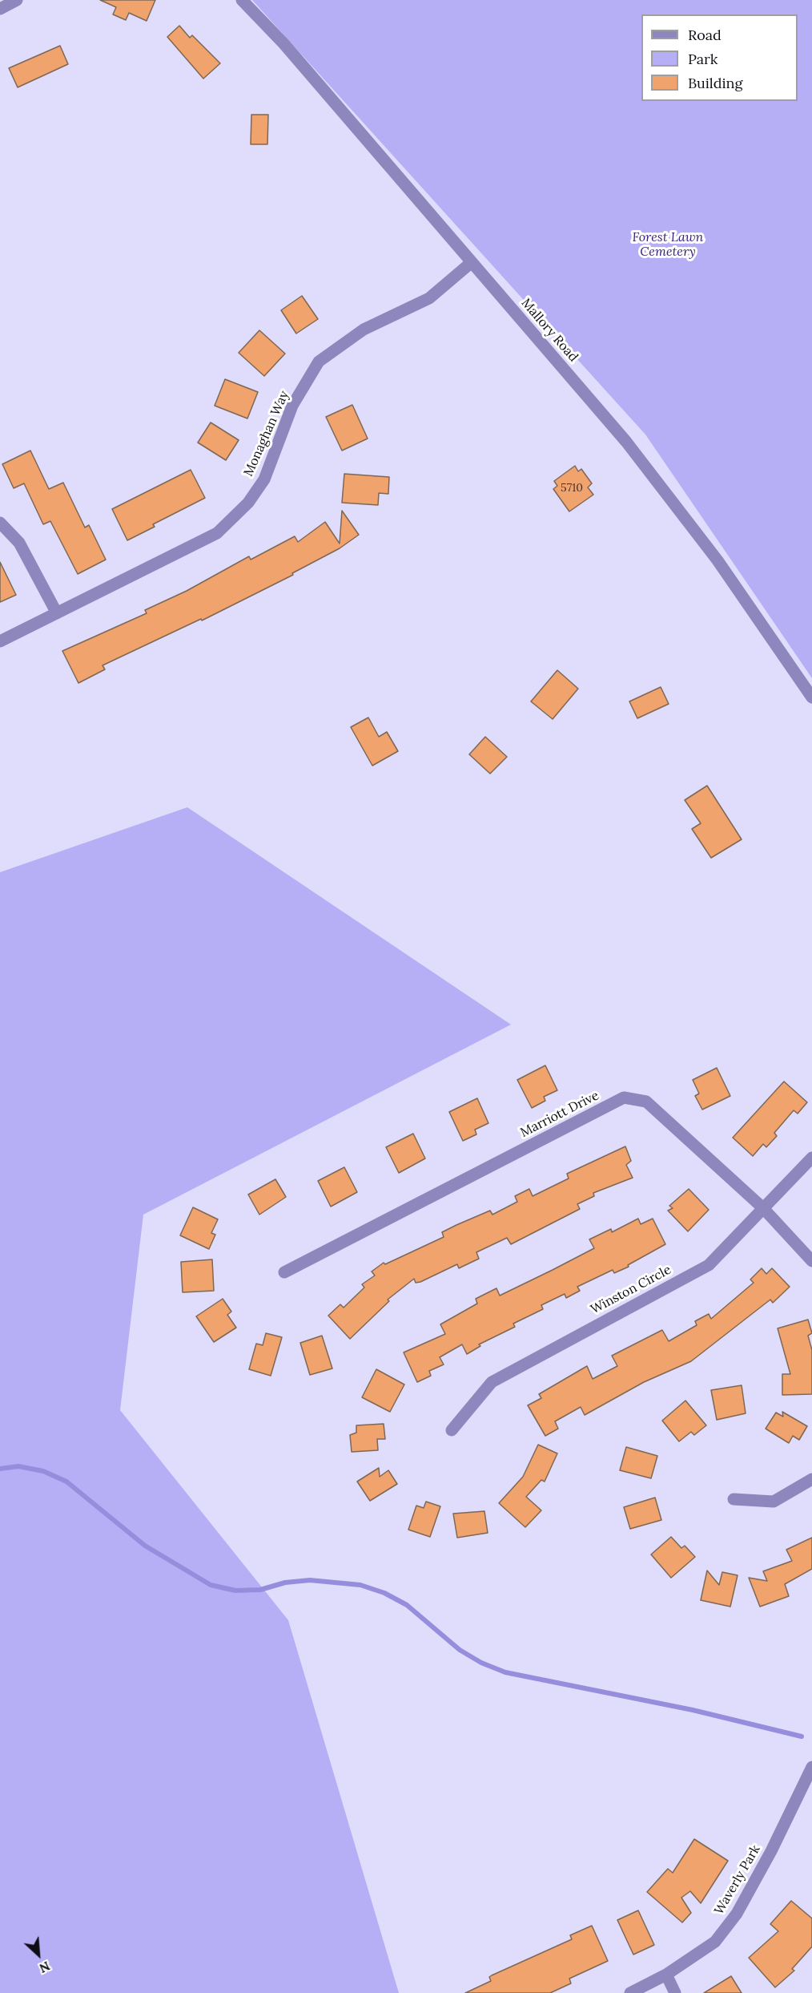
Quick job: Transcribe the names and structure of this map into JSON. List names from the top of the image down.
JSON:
{
  "streets": {
    "street": [
      "Mallory Road",
      "Monaghan Way",
      "Marriott Drive",
      "Winston Circle",
      "Waverly Park"
    ]
  },
  "crossings": [
    ["Mallory Road", "Monaghan Way"],
    ["Marriott Drive", "Winston Circle"]
  ],
  "parks": ["Forest Lawn Cemetery"],
  "house_numbers": ["5710"],
  "legend": ["Road", "Park", "Building"],
  "north": "bottom right"
}
